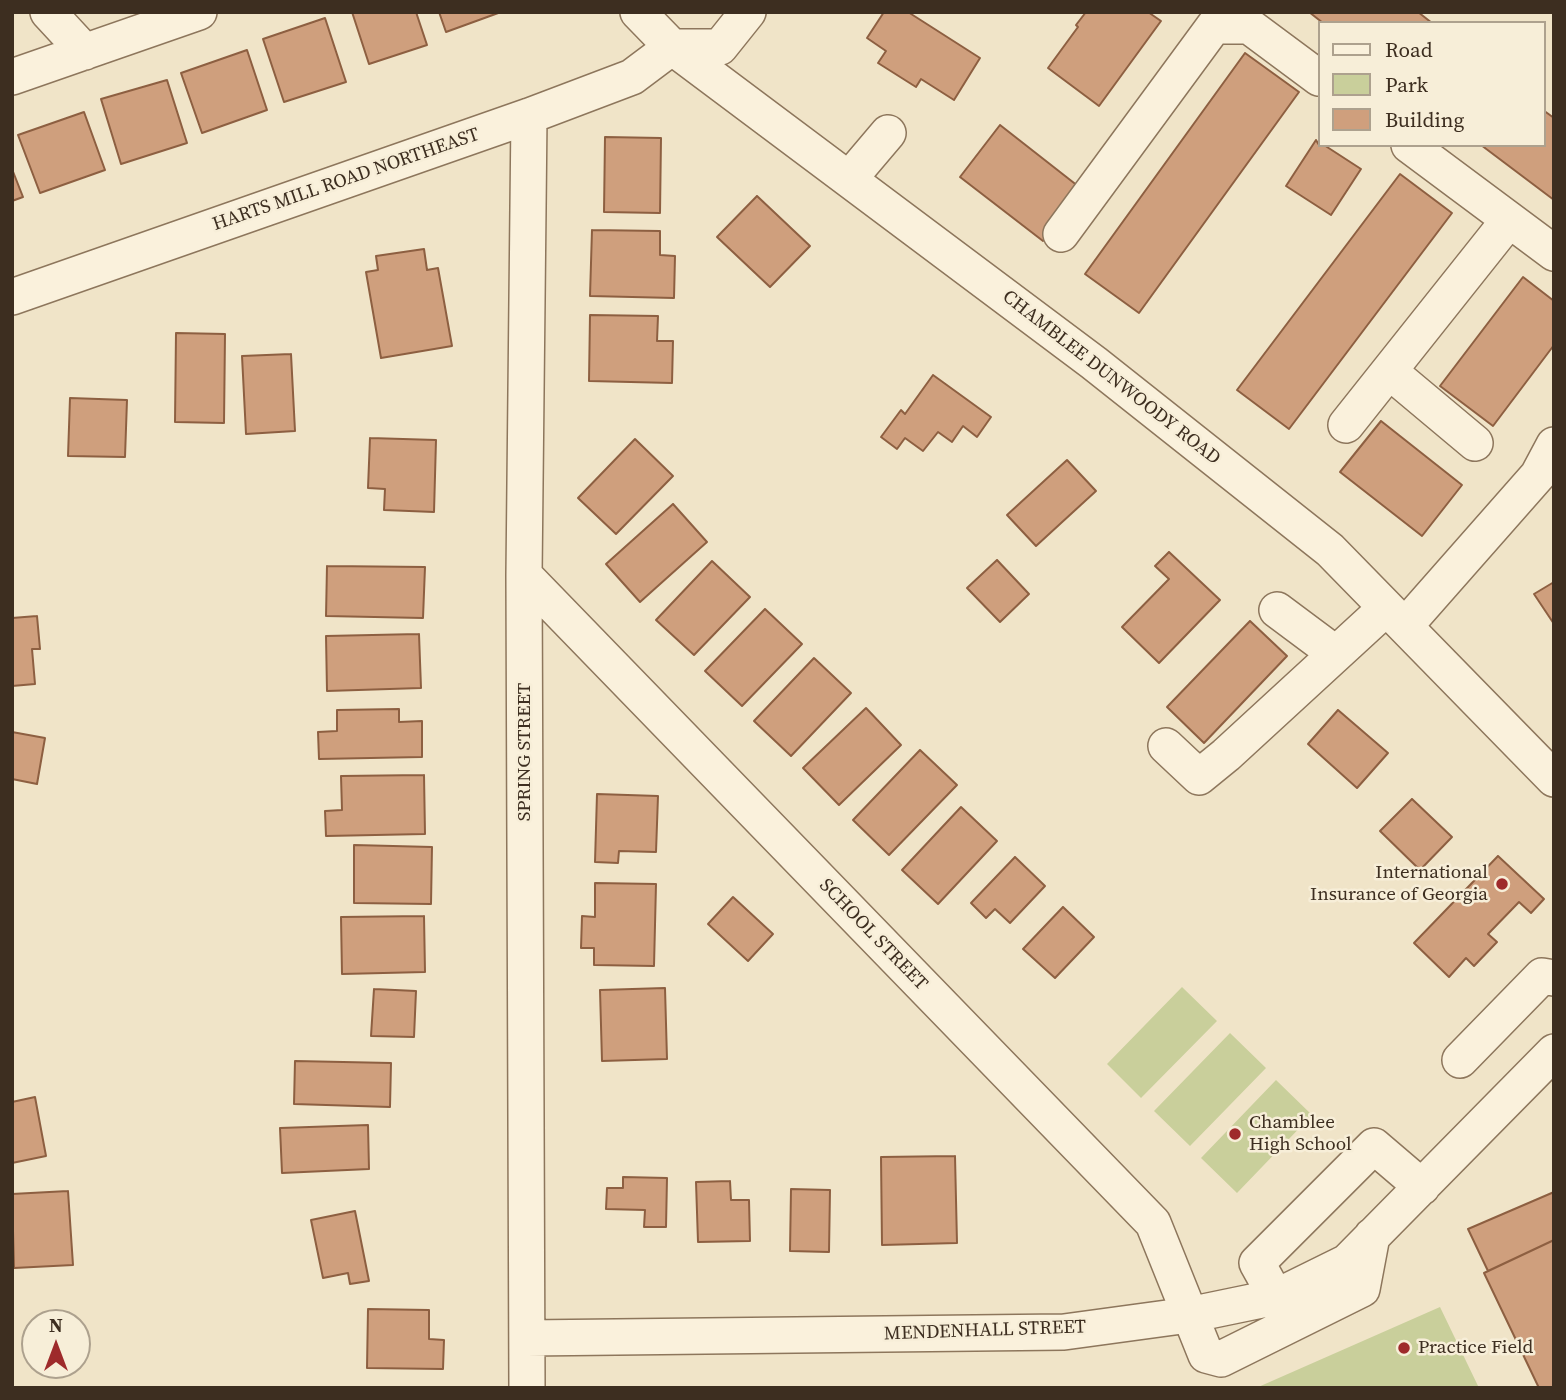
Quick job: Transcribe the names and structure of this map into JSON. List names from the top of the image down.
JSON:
{
  "streets": {
    "street": [
      "HARTS MILL ROAD NORTHEAST",
      "CHAMBLEE DUNWOODY ROAD",
      "SPRING STREET",
      "SCHOOL STREET",
      "MENDENHALL STREET"
    ]
  },
  "crossings": [
    ["HARTS MILL ROAD NORTHEAST", "CHAMBLEE DUNWOODY ROAD"],
    ["HARTS MILL ROAD NORTHEAST", "SPRING STREET"],
    ["SPRING STREET", "SCHOOL STREET"],
    ["SPRING STREET", "MENDENHALL STREET"],
    ["SCHOOL STREET", "MENDENHALL STREET"]
  ],
  "places": ["International Insurance of Georgia", "Chamblee High School", "Practice Field"],
  "legend": ["Road", "Park", "Building"],
  "north": "top"
}
